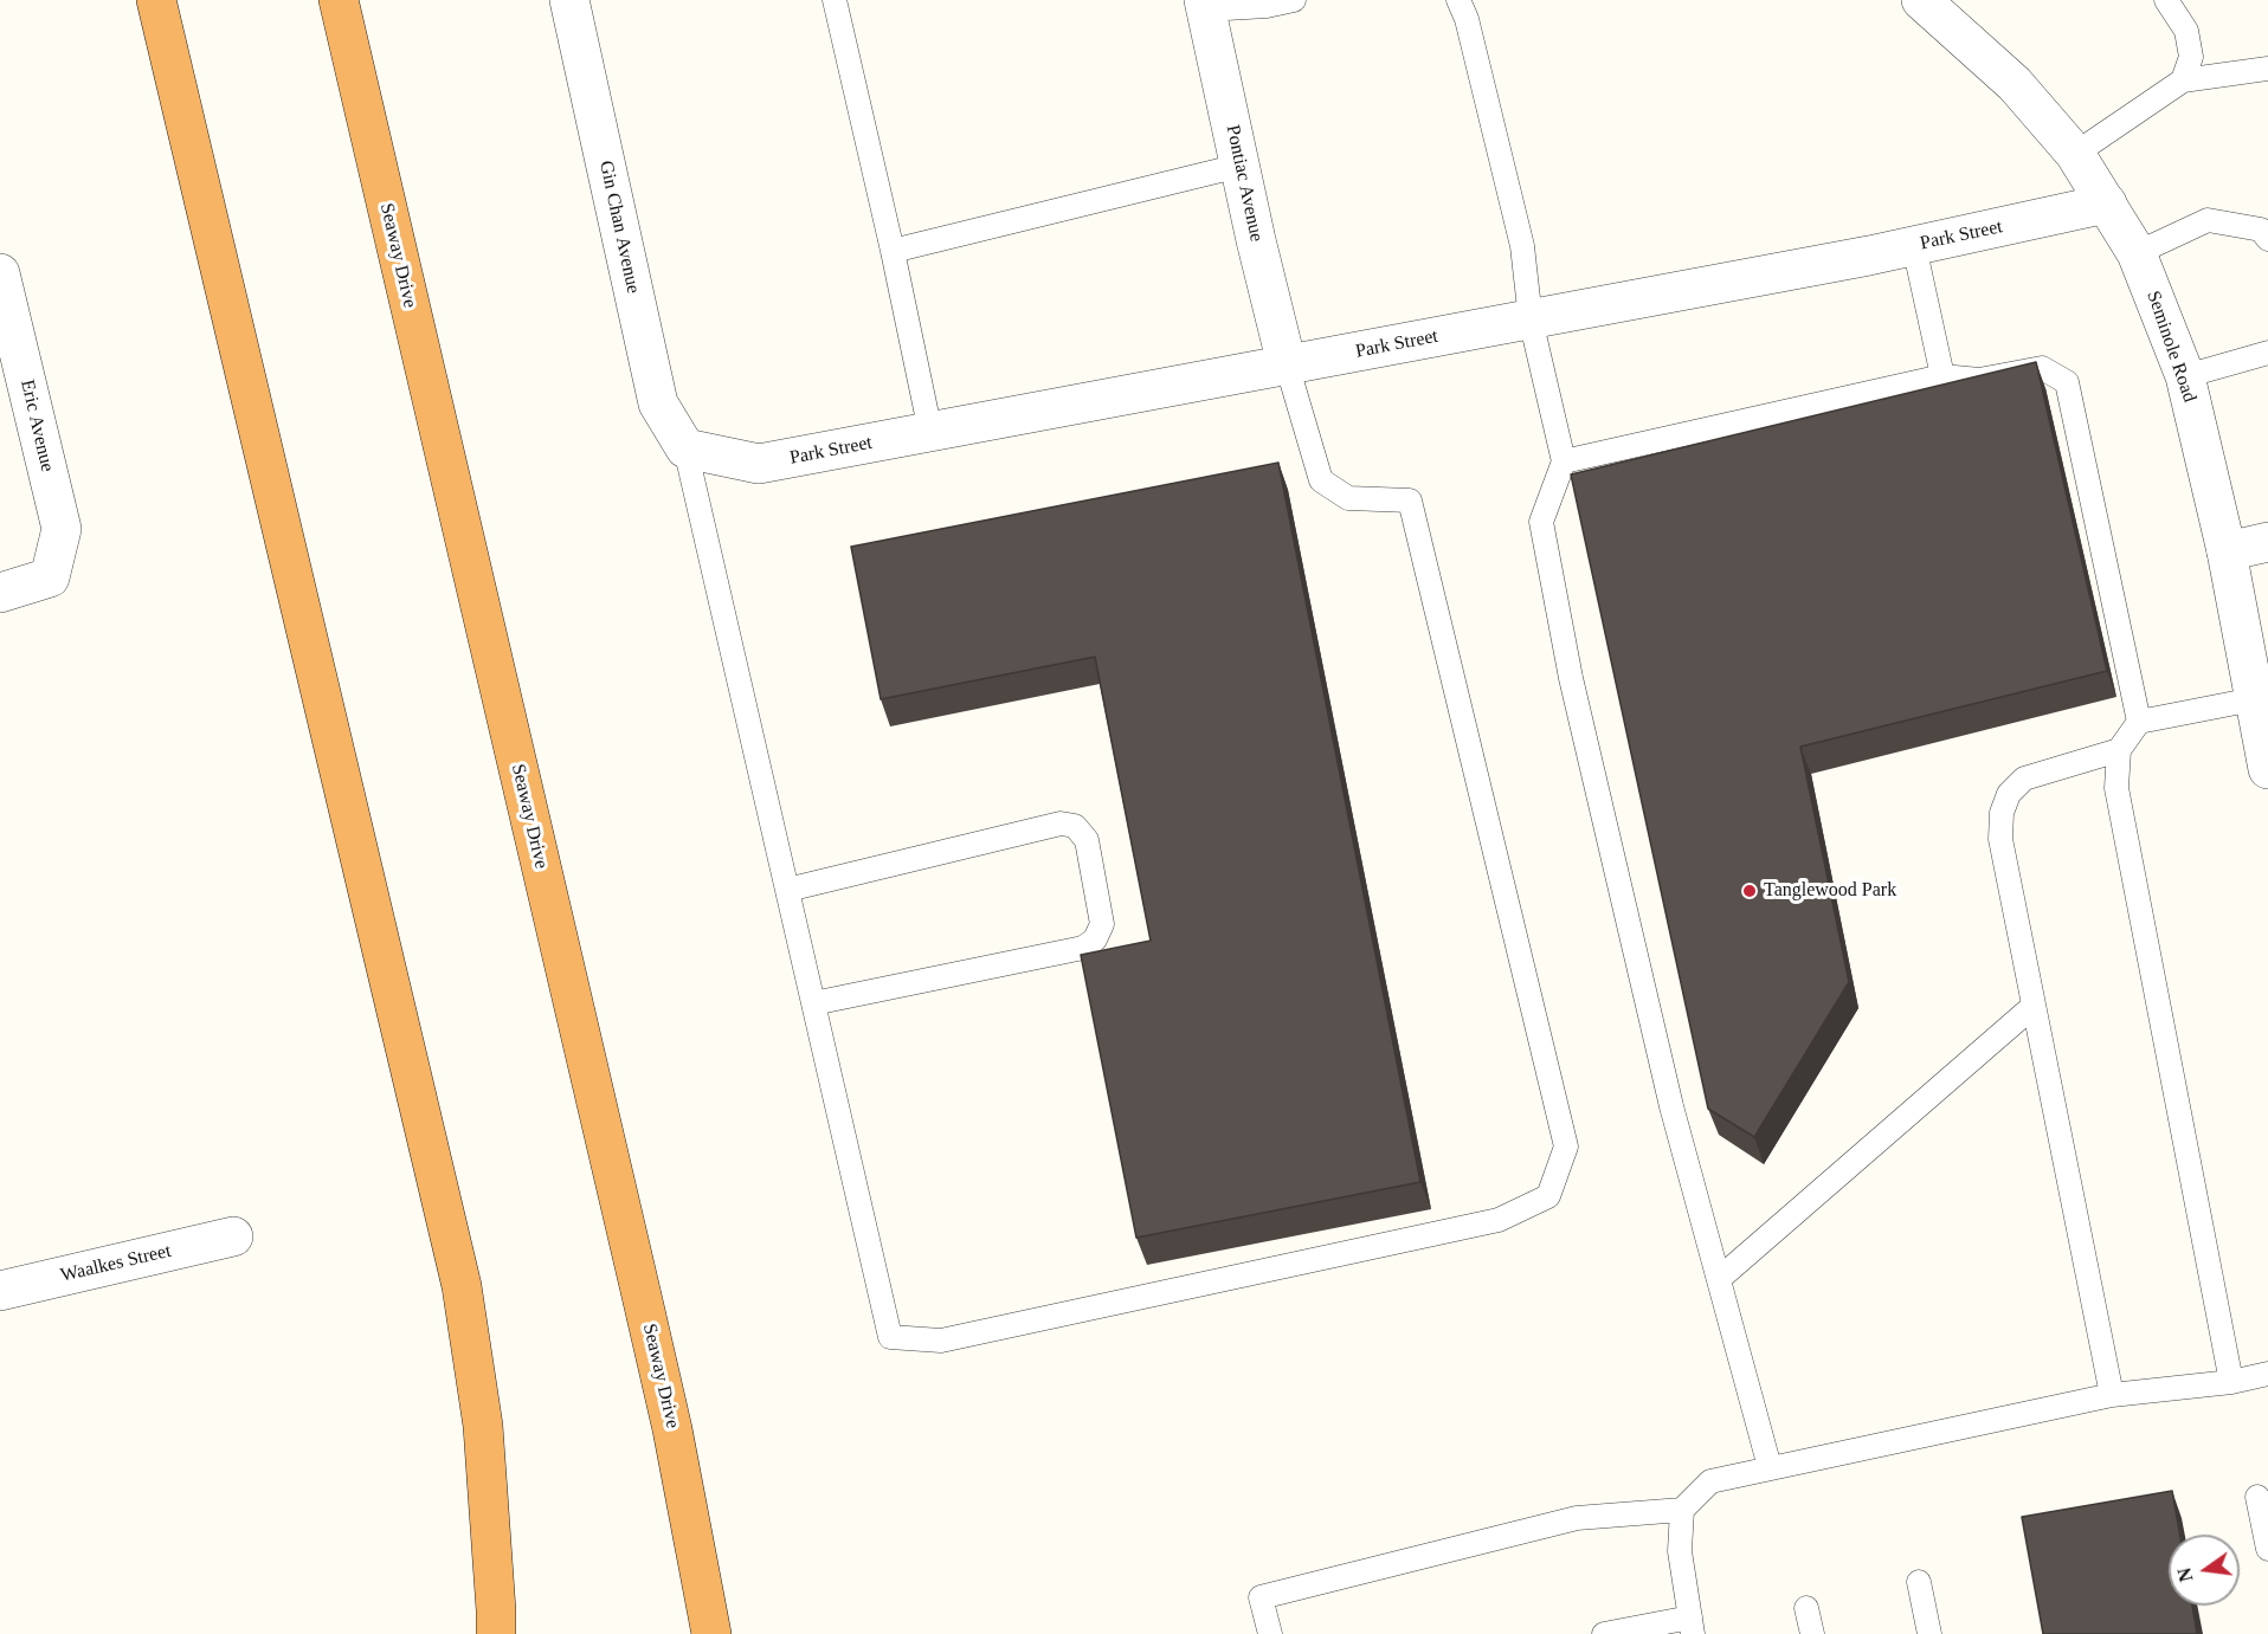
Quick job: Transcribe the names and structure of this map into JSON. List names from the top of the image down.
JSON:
{
  "streets": {
    "highway": ["Seaway Drive"],
    "street": [
      "Pontiac Avenue",
      "Gin Chan Avenue",
      "Park Street",
      "Seminole Road",
      "Eric Avenue",
      "Waalkes Street"
    ]
  },
  "crossings": [
    ["Pontiac Avenue", "Park Street"],
    ["Gin Chan Avenue", "Park Street"],
    ["Park Street", "Seminole Road"]
  ],
  "places": ["Tanglewood Park"],
  "north": "left"
}
